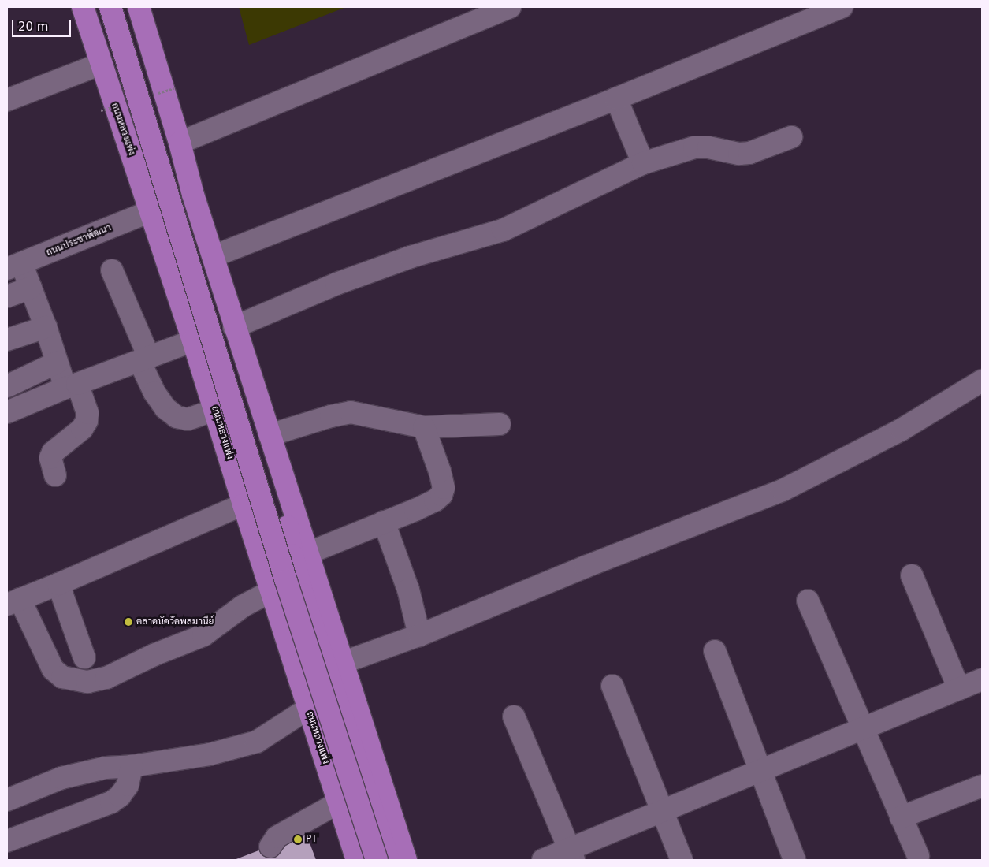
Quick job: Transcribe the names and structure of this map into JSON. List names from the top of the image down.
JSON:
{
  "streets": {
    "main road": ["ถนนหลวงแพ่ง"],
    "street": ["ถนนประชาพัฒนา"]
  },
  "crossings": [
    ["ถนนหลวงแพ่ง", "ถนนประชาพัฒนา"]
  ],
  "places": ["ตลาดนัดวัดพลมานีย์", "PT"],
  "scale_bar": "20 m"
}
